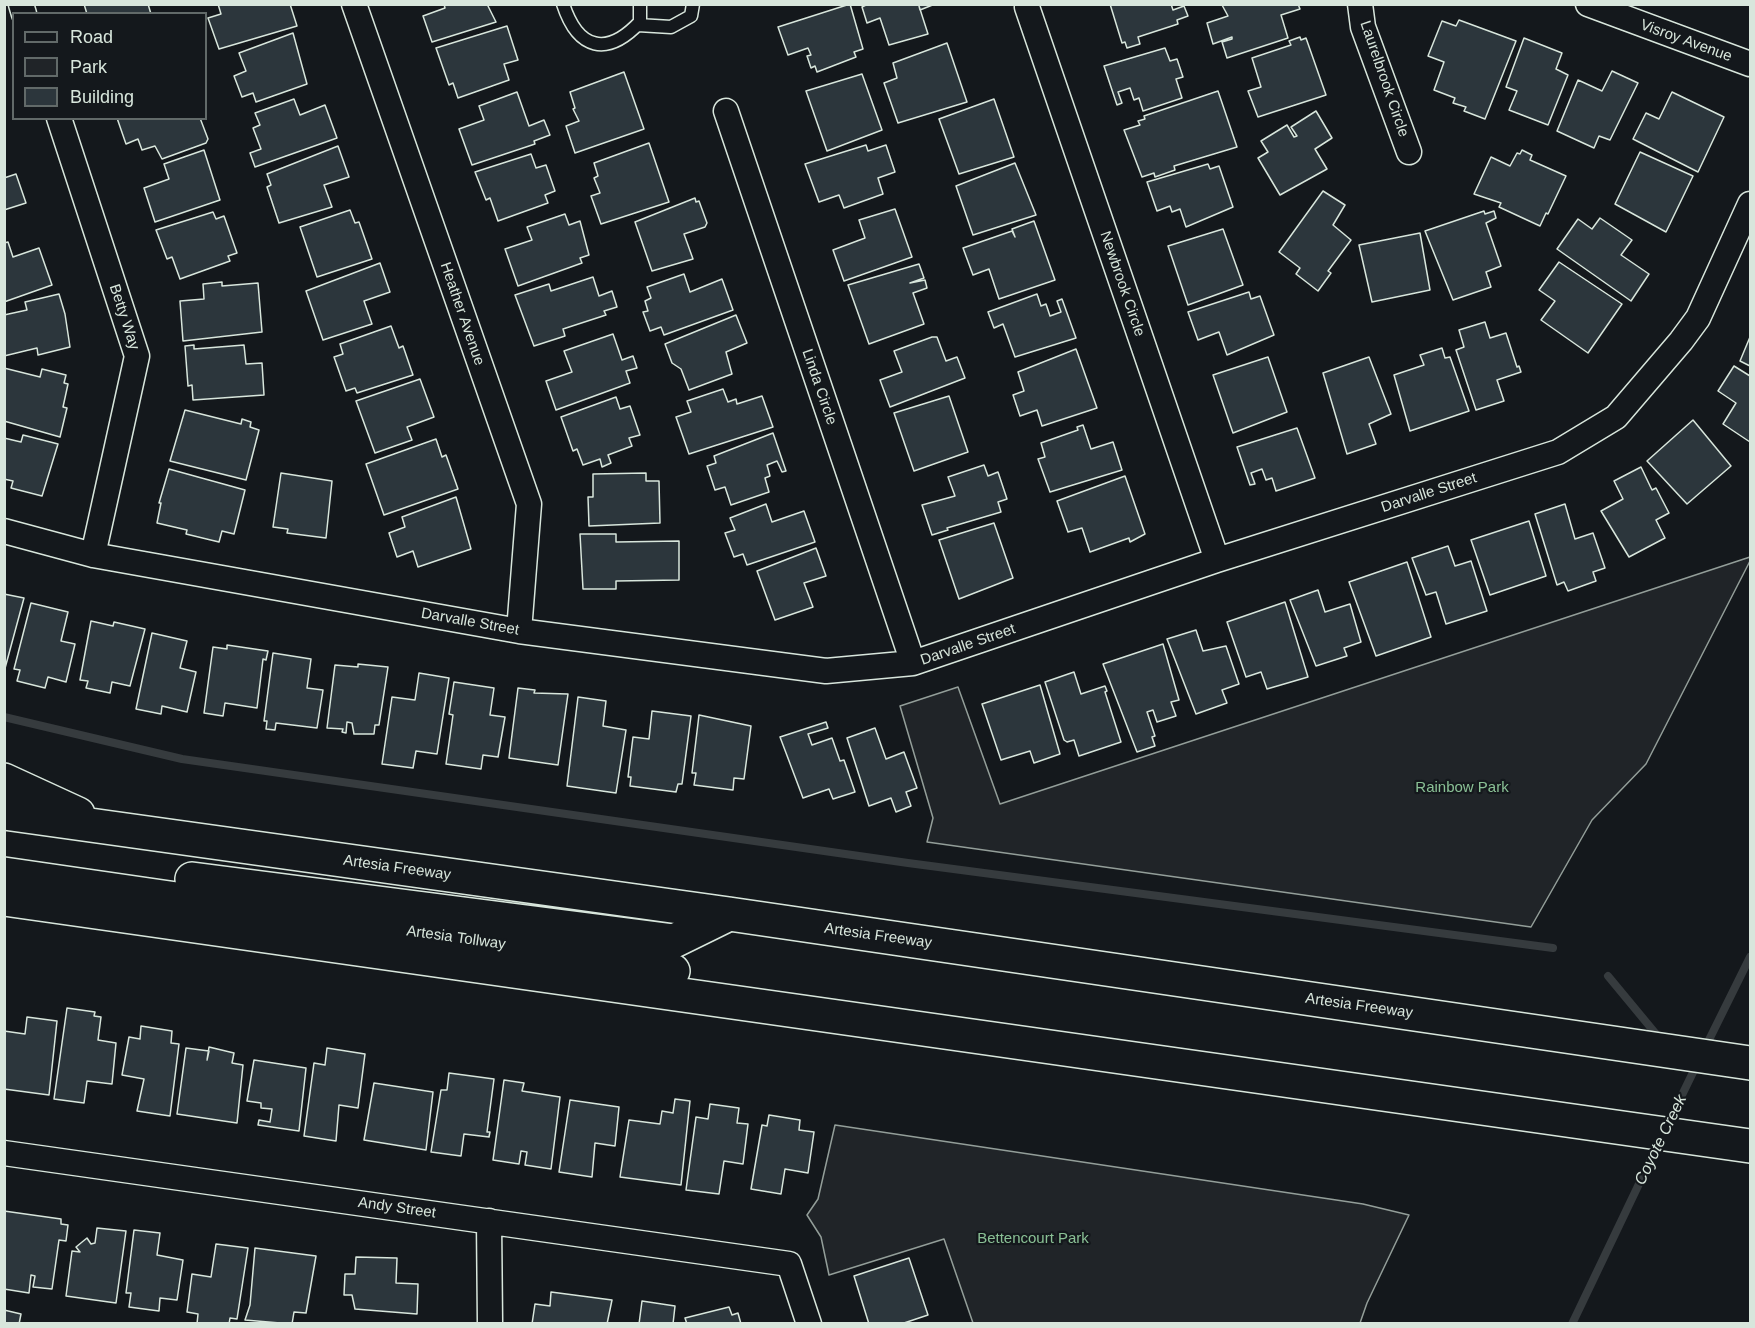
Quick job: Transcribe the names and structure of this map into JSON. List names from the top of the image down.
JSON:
{
  "streets": {
    "highway": ["Artesia Freeway", "Artesia Tollway"],
    "street": [
      "Visroy Avenue",
      "Laurelbrook Circle",
      "Newbrook Circle",
      "Heather Avenue",
      "Betty Way",
      "Linda Circle",
      "Darvalle Street",
      "Andy Street"
    ]
  },
  "crossings": [
    ["Newbrook Circle", "Darvalle Street"],
    ["Heather Avenue", "Darvalle Street"],
    ["Betty Way", "Darvalle Street"],
    ["Linda Circle", "Darvalle Street"],
    ["Artesia Freeway", "Artesia Tollway"]
  ],
  "water": ["Coyote Creek"],
  "parks": ["Rainbow Park", "Bettencourt Park"],
  "legend": ["Road", "Park", "Building"]
}
